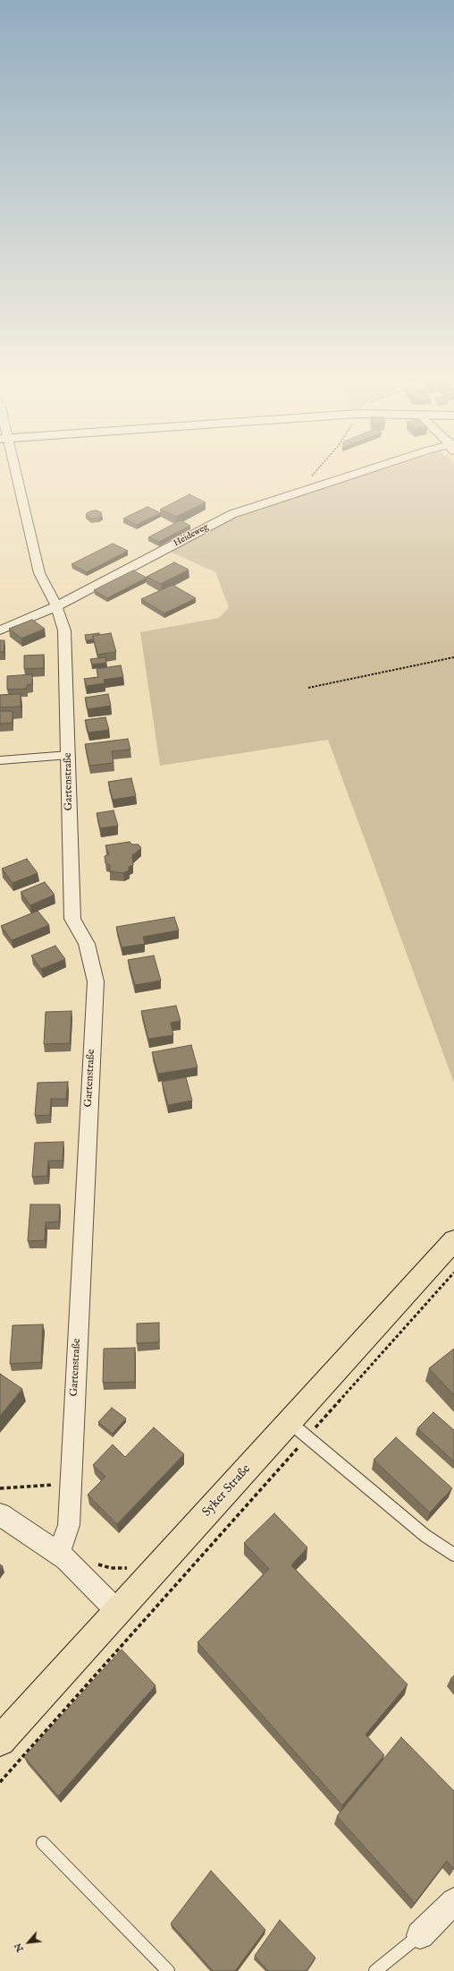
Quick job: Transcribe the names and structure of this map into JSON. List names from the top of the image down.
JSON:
{
  "streets": {
    "main road": ["Syker Straße"],
    "street": ["Heideweg", "Gartenstraße"]
  },
  "crossings": [
    ["Heideweg", "Gartenstraße"]
  ],
  "north": "bottom left"
}
